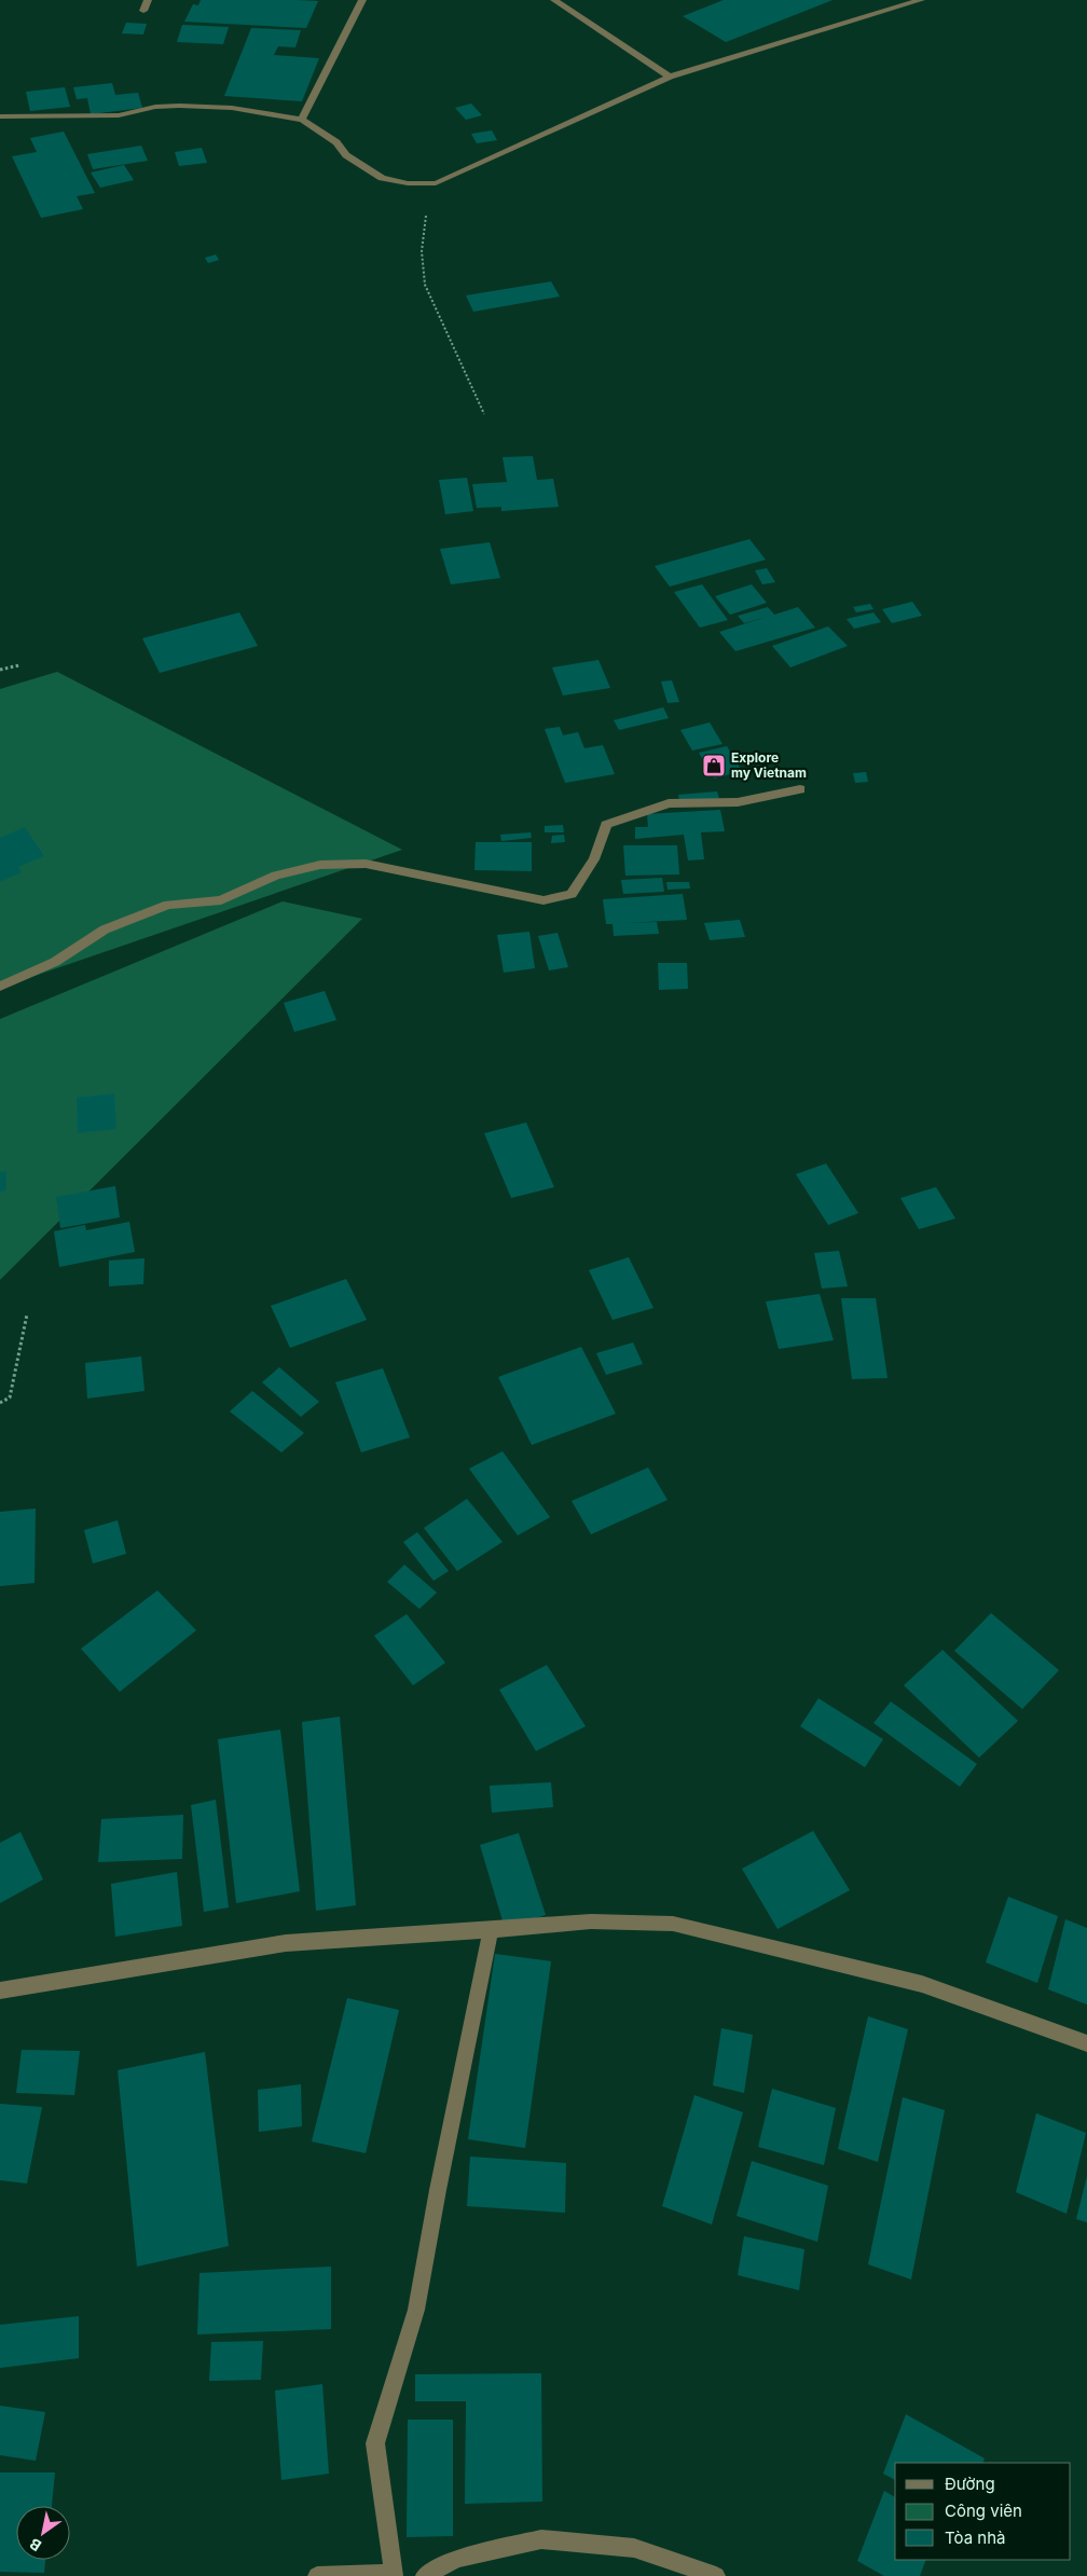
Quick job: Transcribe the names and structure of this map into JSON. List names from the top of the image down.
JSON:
{
  "places": {
    "shop": ["Explore my Vietnam"]
  },
  "legend": ["Đường", "Công viên", "Tòa nhà"],
  "north": "bottom left"
}
